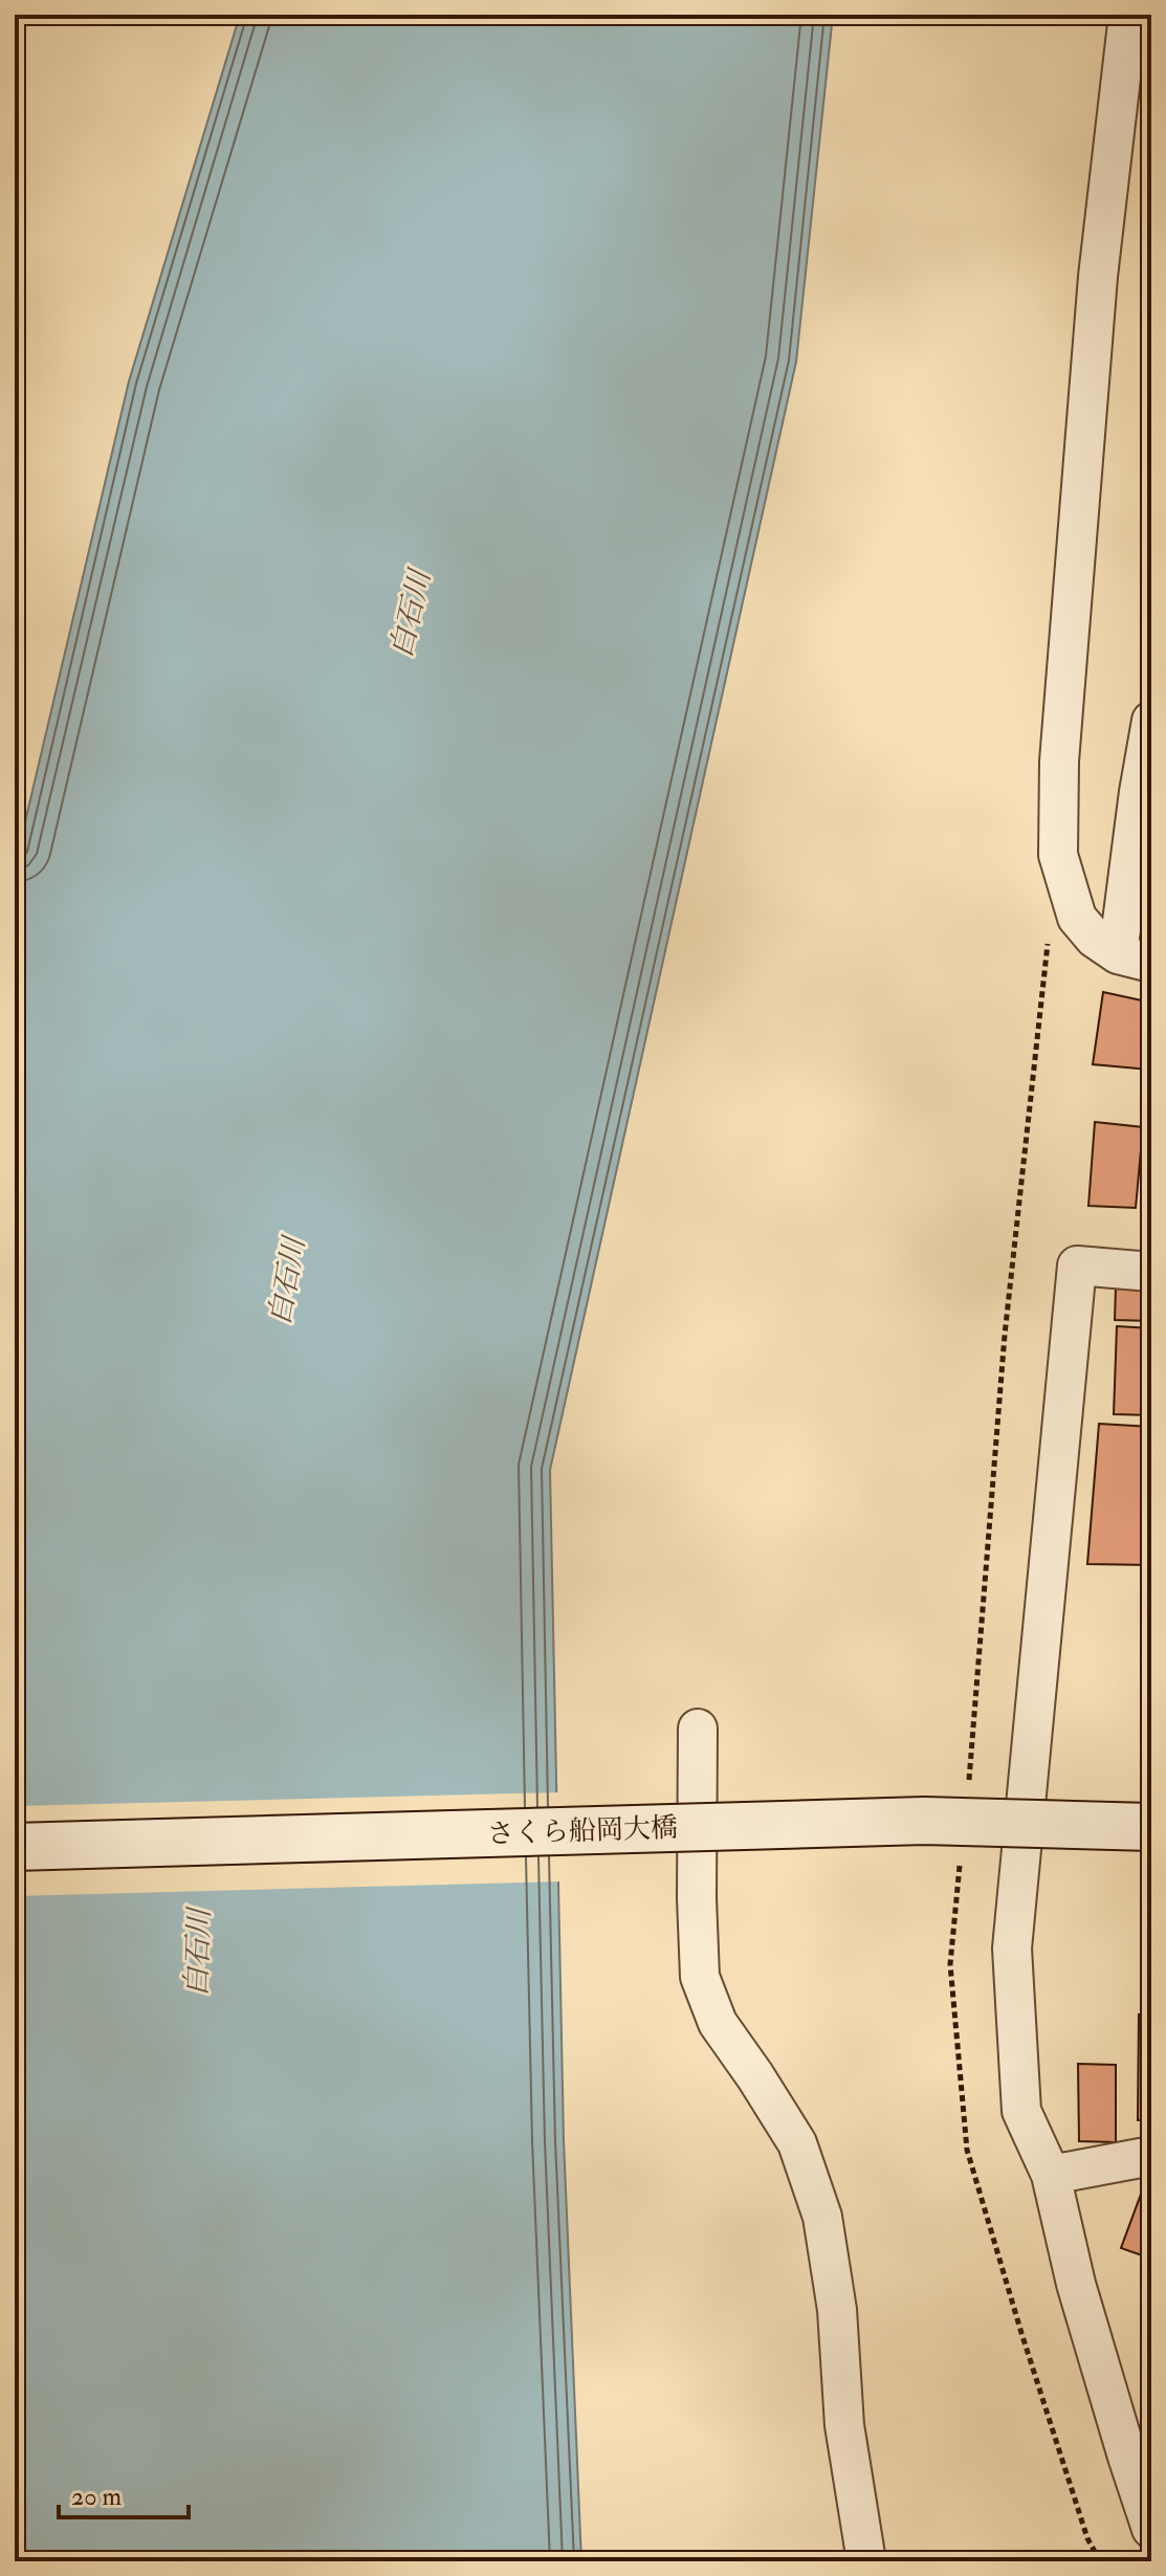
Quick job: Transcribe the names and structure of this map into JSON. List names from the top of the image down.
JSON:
{
  "streets": {
    "main road": ["さくら船岡大橋"]
  },
  "water": ["白石川"],
  "scale_bar": "20 m"
}
